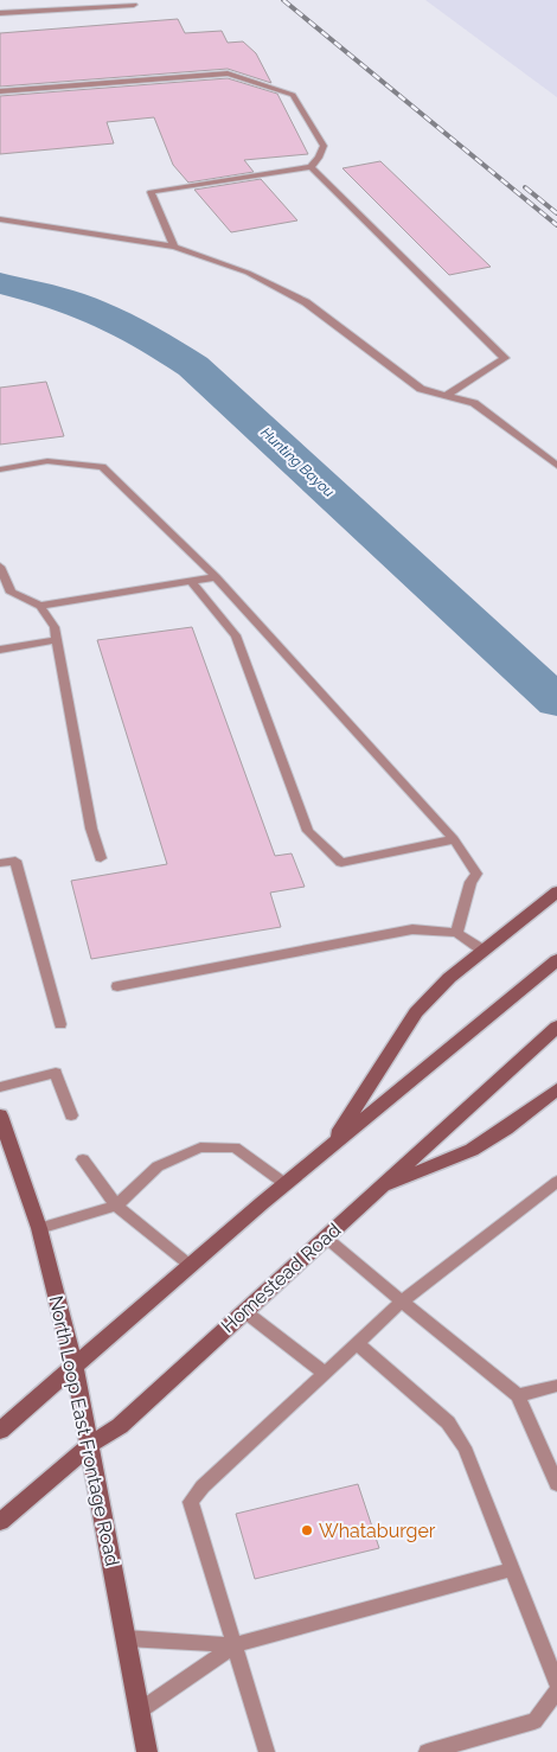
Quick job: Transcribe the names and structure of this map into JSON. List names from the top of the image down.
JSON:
{
  "streets": {
    "main road": ["Homestead Road", "North Loop East Frontage Road"]
  },
  "crossings": [
    ["Homestead Road", "North Loop East Frontage Road"]
  ],
  "water": ["Hunting Bayou"],
  "places": ["Whataburger"]
}
